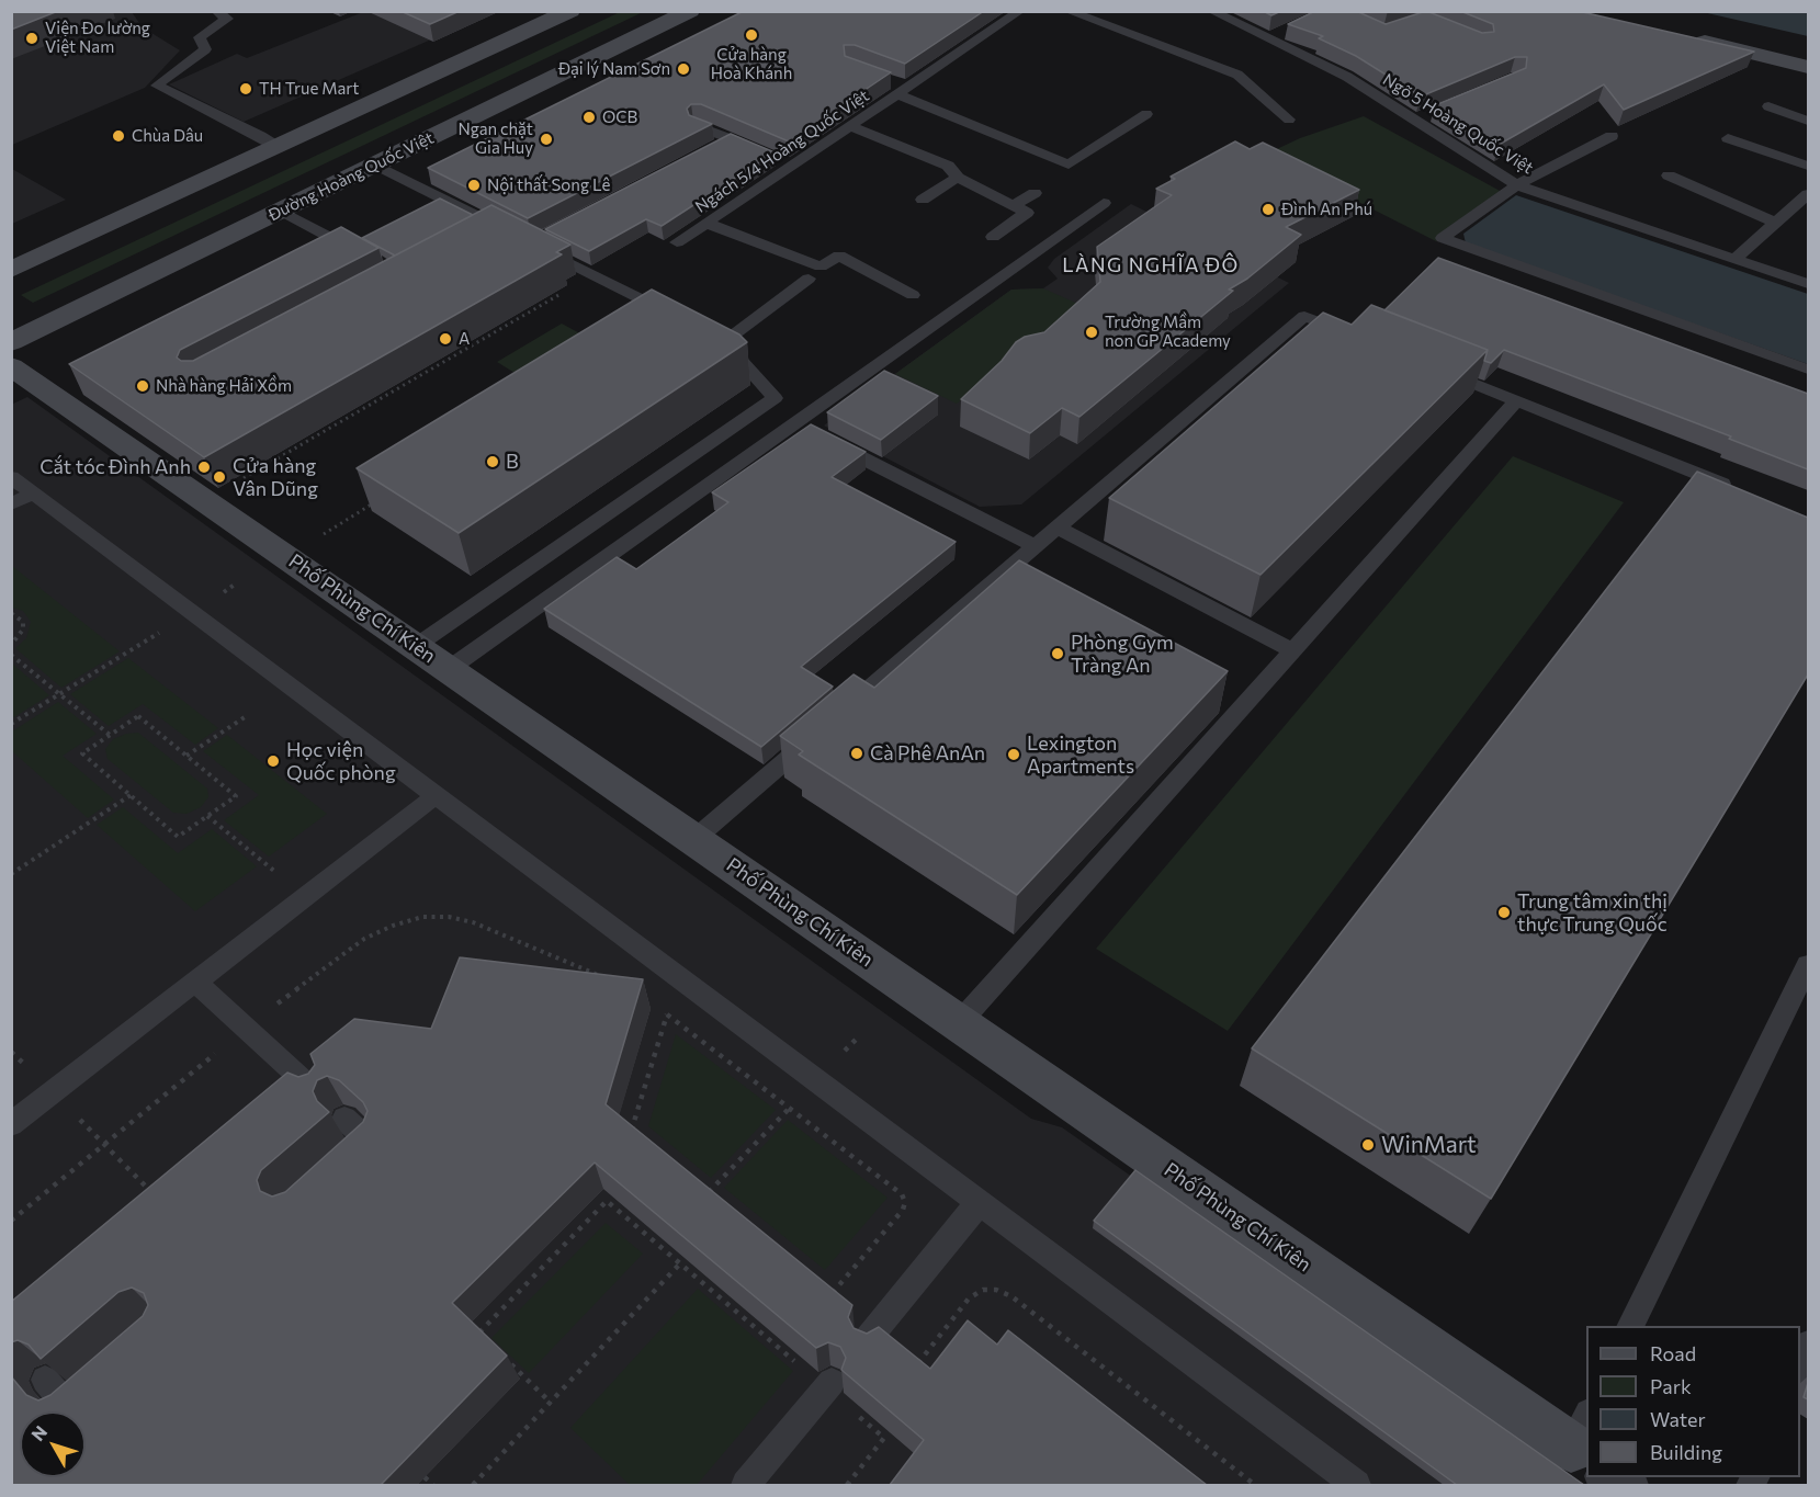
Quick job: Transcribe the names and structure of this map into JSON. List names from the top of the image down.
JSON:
{
  "streets": {
    "main road": ["Đường Hoàng Quốc Việt", "Phố Phùng Chí Kiên"],
    "lane": ["Ngõ 5 Hoàng Quốc Việt", "Ngách 5/4 Hoàng Quốc Việt"]
  },
  "districts": ["LÀNG NGHĨA ĐÔ"],
  "places": [
    "Cửa hàng Hoà Khánh",
    "Viện Đo lường Việt Nam",
    "Đại lý Nam Sơn",
    "TH True Mart",
    "OCB",
    "Chùa Dâu",
    "Ngan chặt Gia Huy",
    "Nội thất Song Lê",
    "Đình An Phú",
    "Trường Mầm non GP Academy",
    "A",
    "Nhà hàng Hải Xồm",
    "B",
    "Cắt tóc Đình Anh",
    "Cửa hàng Vân Dũng",
    "Phòng Gym Tràng An",
    "Cà Phê AnAn",
    "Lexington Apartments",
    "Học viện Quốc phòng",
    "Trung tâm xin thị thực Trung Quốc",
    "WinMart"
  ],
  "legend": [
    "Road",
    "Park",
    "Water",
    "Building"
  ],
  "north": "top left"
}
